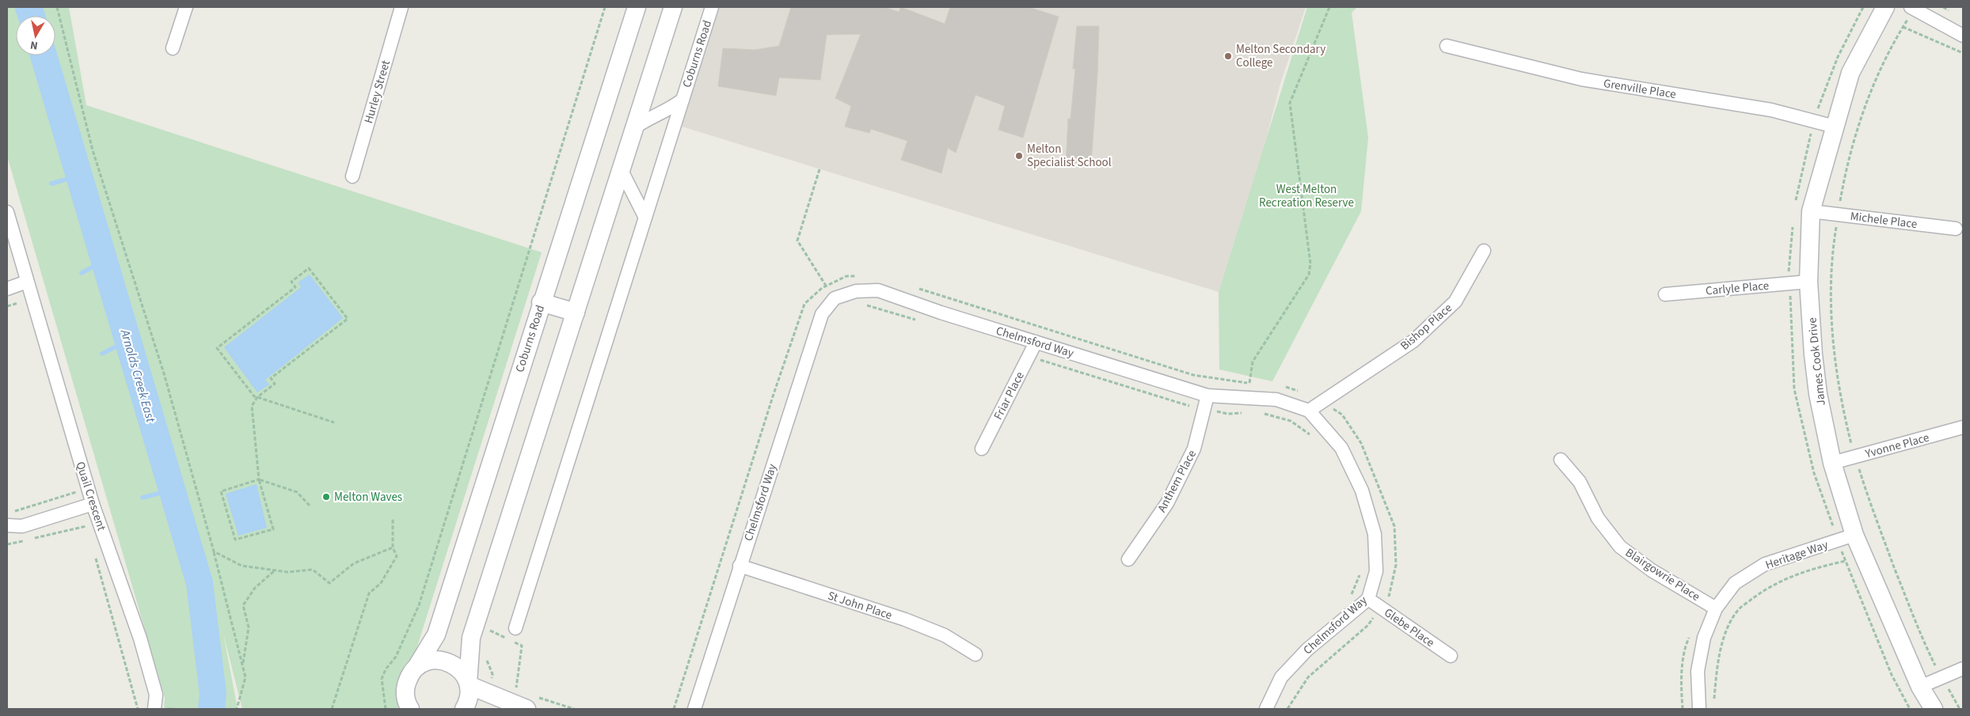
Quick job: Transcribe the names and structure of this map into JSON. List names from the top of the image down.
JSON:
{
  "streets": {
    "street": [
      "Coburns Road",
      "Grenville Place",
      "Hurley Street",
      "Michele Place",
      "Carlyle Place",
      "Bishop Place",
      "Chelmsford Way",
      "James Cook Drive",
      "Friar Place",
      "Yvonne Place",
      "Anthem Place",
      "Quail Crescent",
      "Heritage Way",
      "Blairgowrie Place",
      "St John Place",
      "Glebe Place"
    ]
  },
  "crossings": [
    ["Grenville Place", "James Cook Drive"],
    ["Michele Place", "James Cook Drive"],
    ["Carlyle Place", "James Cook Drive"],
    ["Bishop Place", "Chelmsford Way"],
    ["Chelmsford Way", "Friar Place"],
    ["Chelmsford Way", "Anthem Place"],
    ["Chelmsford Way", "St John Place"],
    ["Chelmsford Way", "Glebe Place"],
    ["James Cook Drive", "Yvonne Place"],
    ["James Cook Drive", "Heritage Way"],
    ["Heritage Way", "Blairgowrie Place"]
  ],
  "water": ["Arnolds Creek East"],
  "parks": ["West Melton Recreation Reserve"],
  "places": ["Melton Secondary College", "Melton Specialist School", "Melton Waves"],
  "north": "bottom"
}
